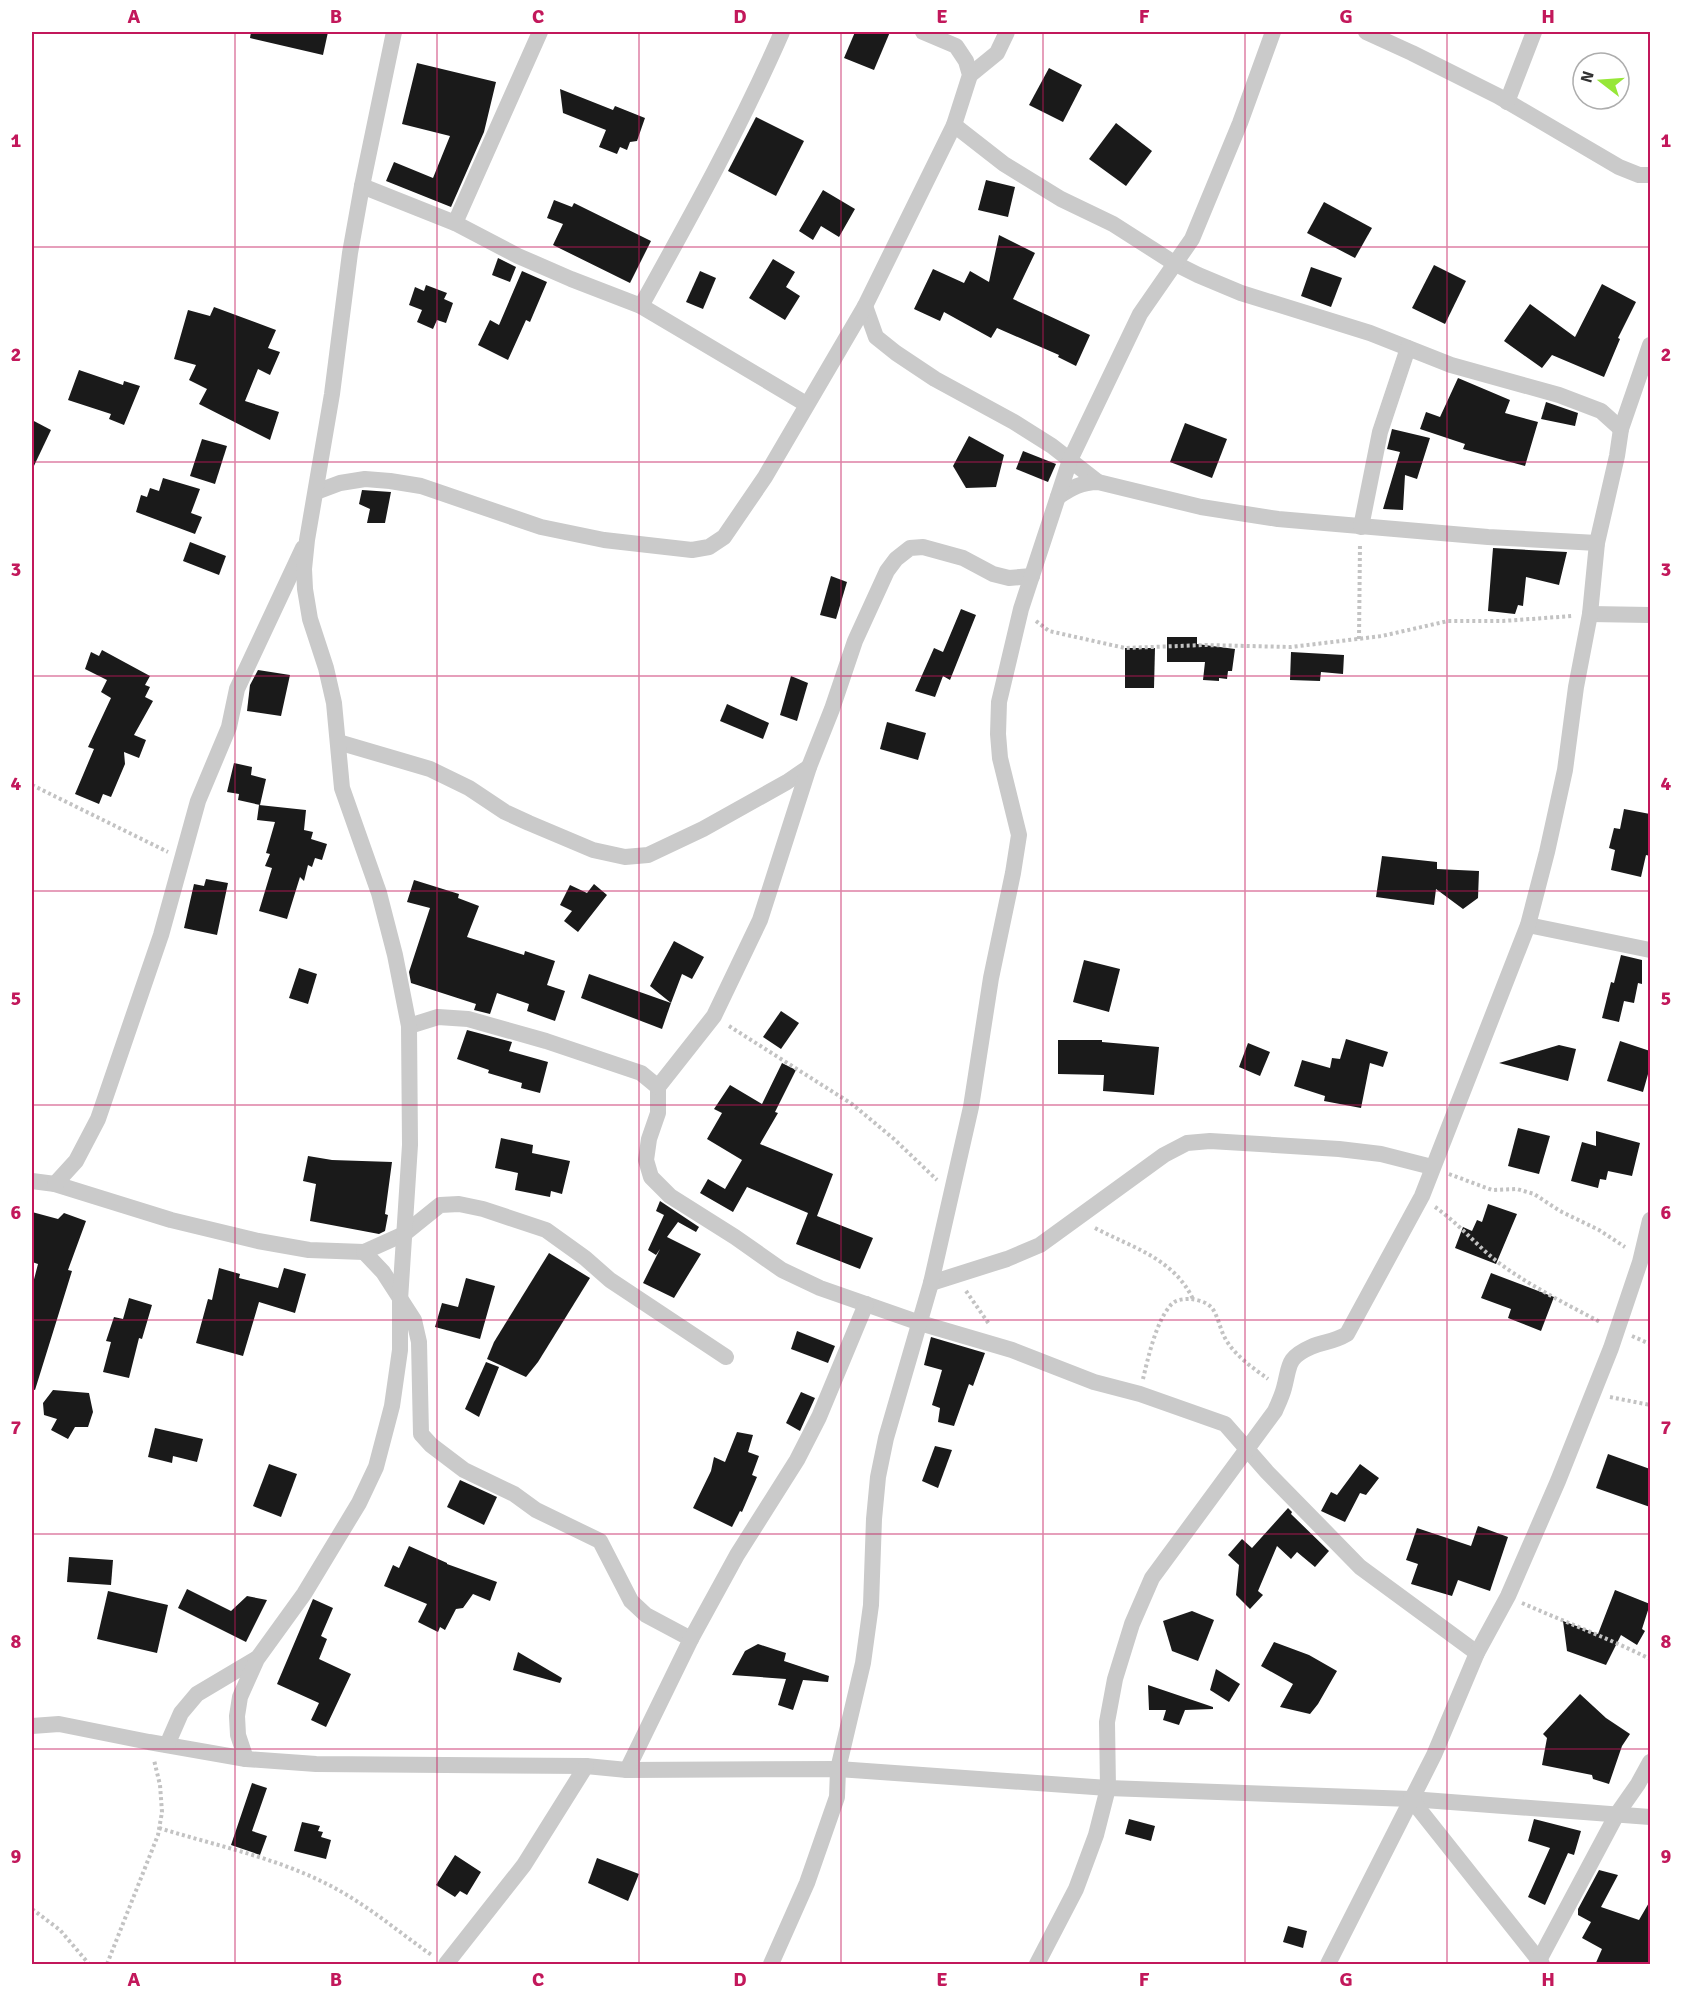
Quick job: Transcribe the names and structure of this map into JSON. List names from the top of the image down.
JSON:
{
  "north": "left",
  "grid": {
    "columns": [
      "A",
      "B",
      "C",
      "D",
      "E",
      "F",
      "G",
      "H"
    ],
    "rows": [
      "1",
      "2",
      "3",
      "4",
      "5",
      "6",
      "7",
      "8",
      "9"
    ]
  }
}
